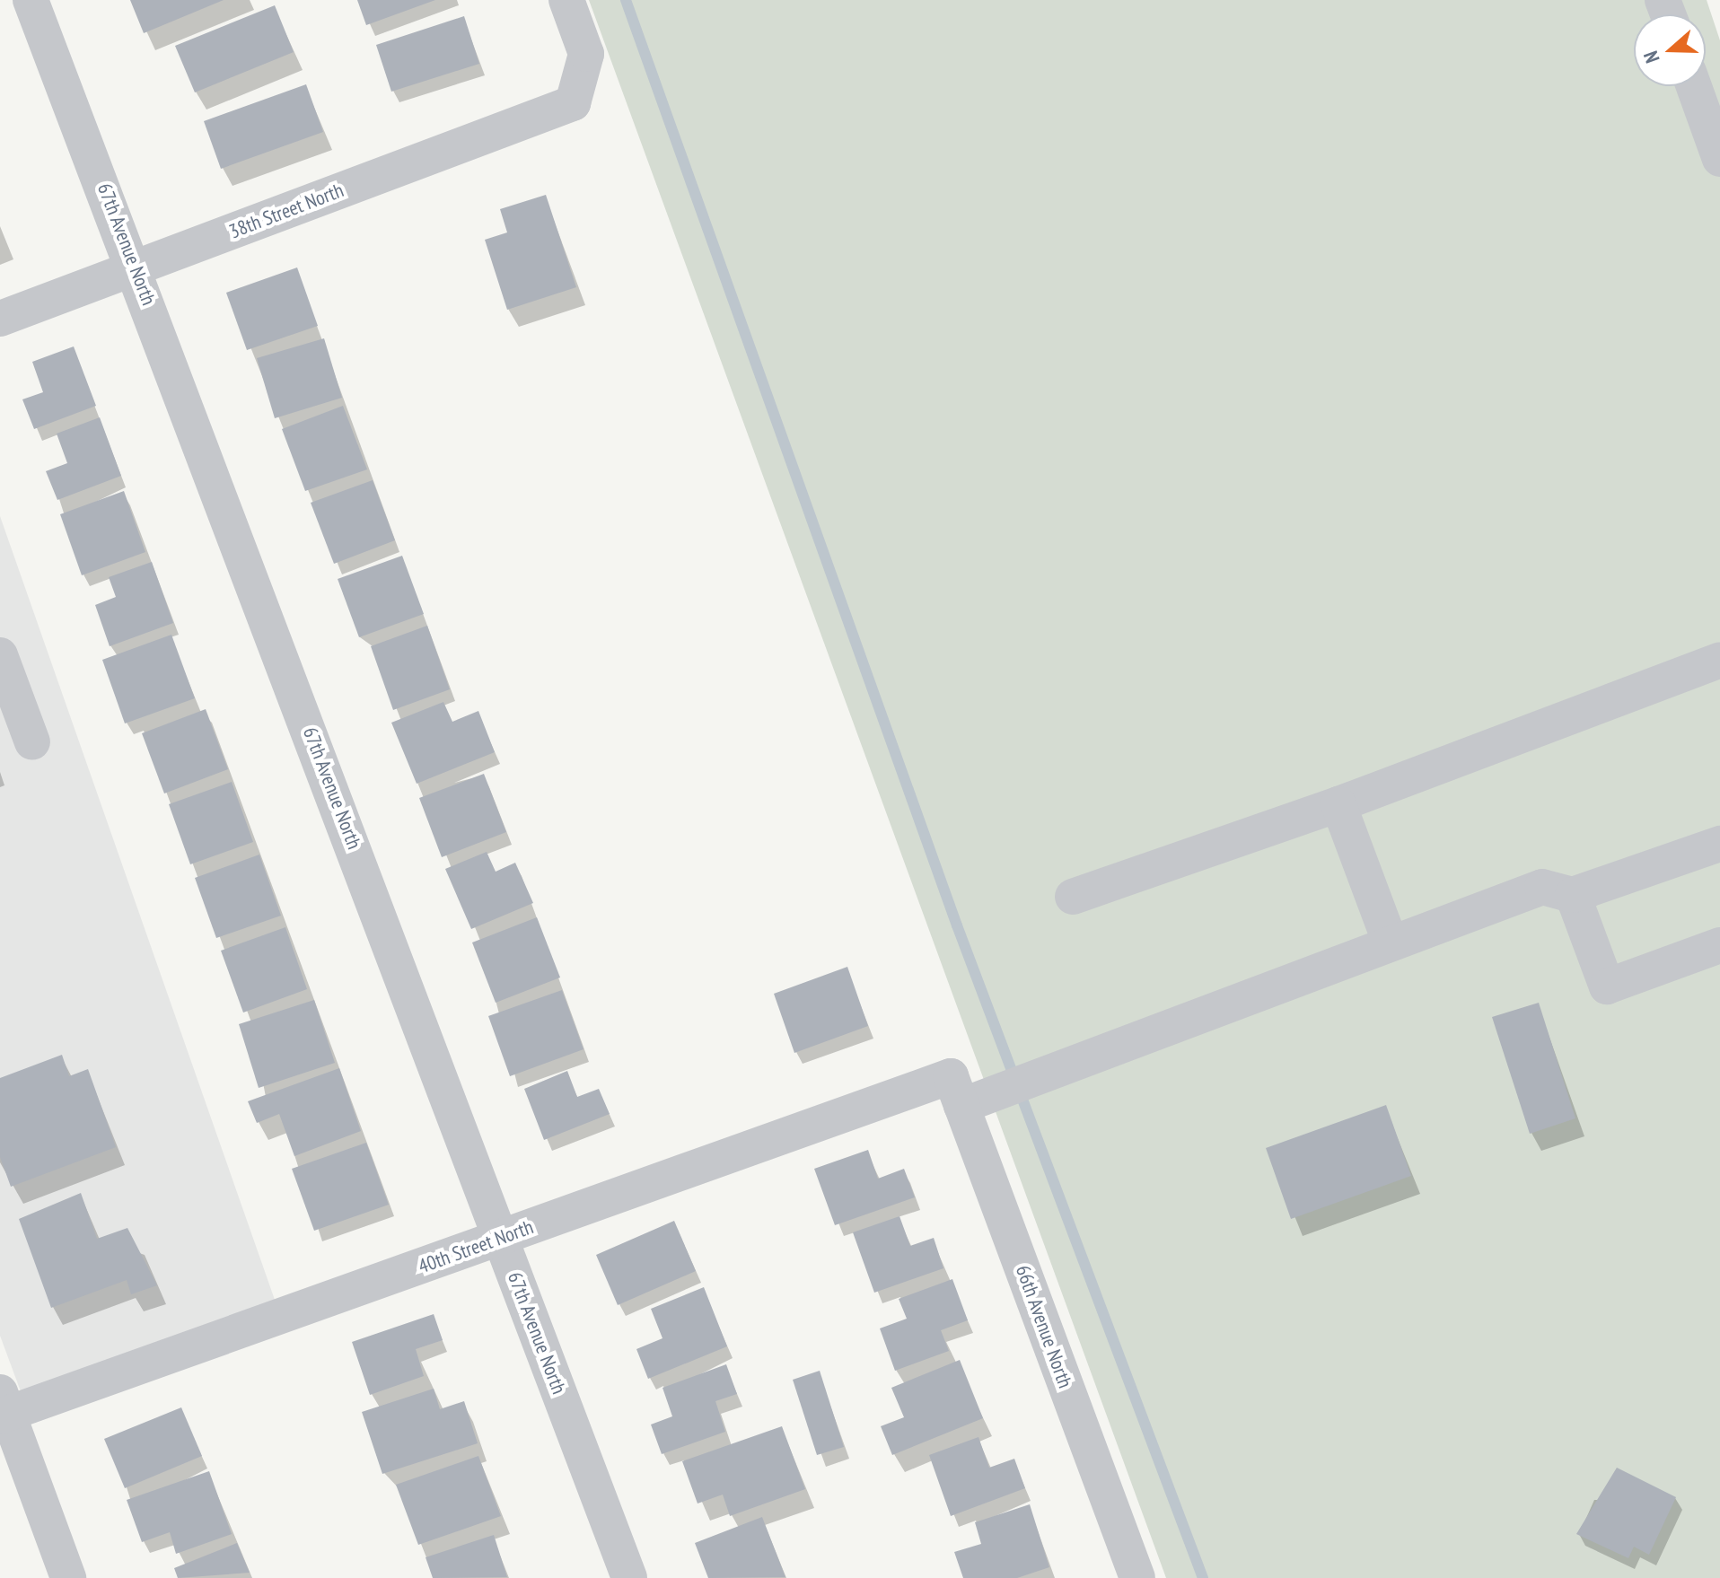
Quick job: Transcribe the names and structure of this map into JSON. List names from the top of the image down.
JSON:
{
  "streets": {
    "street": [
      "38th Street North",
      "67th Avenue North",
      "40th Street North",
      "66th Avenue North"
    ]
  },
  "crossings": [
    ["38th Street North", "67th Avenue North"],
    ["67th Avenue North", "40th Street North"],
    ["40th Street North", "66th Avenue North"]
  ],
  "north": "left"
}
